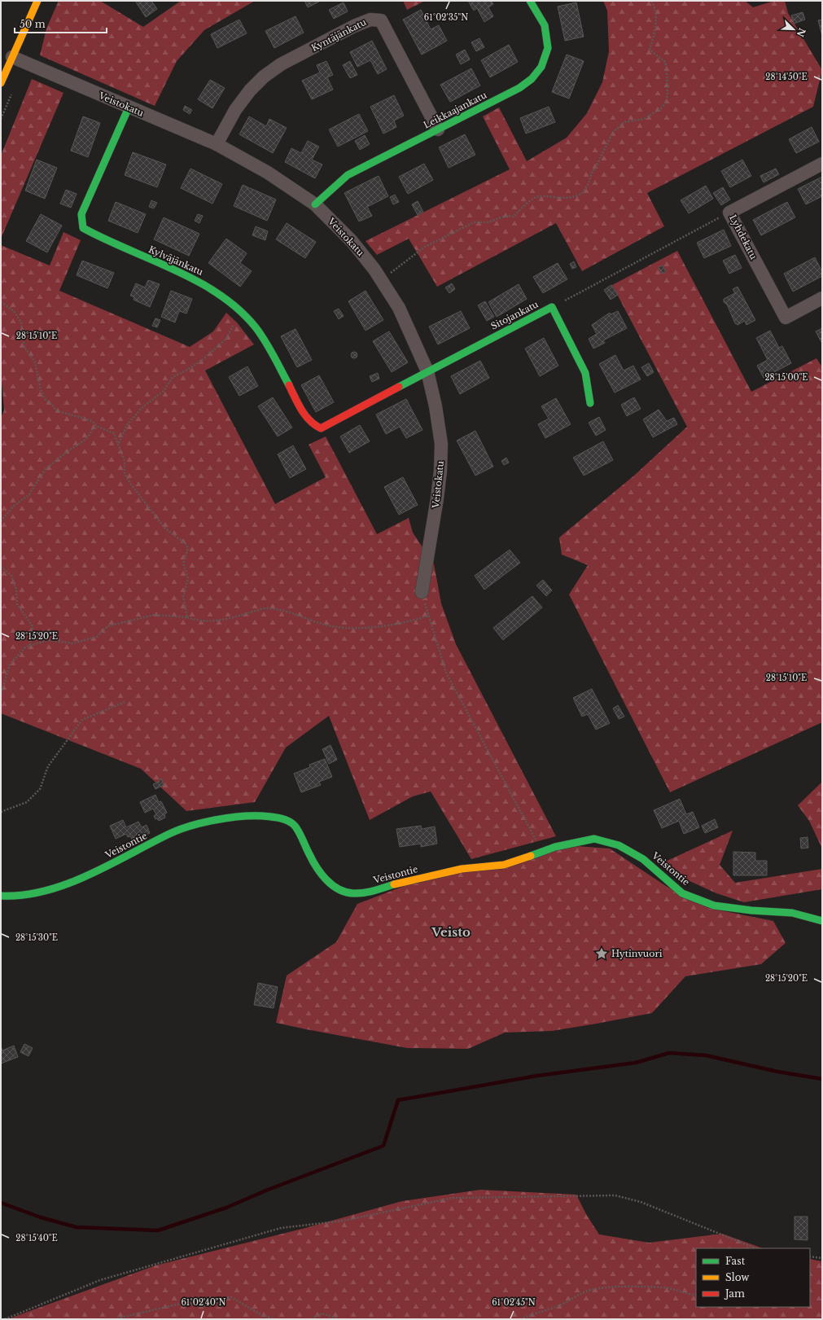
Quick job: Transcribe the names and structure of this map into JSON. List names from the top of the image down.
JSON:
{
  "streets": {
    "street": [
      "Kyntäjänkatu",
      "Veistokatu",
      "Leikkaajankatu",
      "Lyhdekatu",
      "Kylväjänkatu",
      "Sitojankatu",
      "Veistontie"
    ]
  },
  "crossings": [
    ["Kyntäjänkatu", "Veistokatu"],
    ["Kyntäjänkatu", "Leikkaajankatu"],
    ["Veistokatu", "Leikkaajankatu"],
    ["Veistokatu", "Kylväjänkatu"],
    ["Veistokatu", "Sitojankatu"],
    ["Kylväjänkatu", "Sitojankatu"]
  ],
  "districts": ["Veisto"],
  "places": {
    "place": ["Hytinvuori"]
  },
  "legend": ["Fast", "Slow", "Jam"],
  "scale_bar": "50 m",
  "north": "bottom right",
  "coordinates": [
    "61°02'35\"N",
    "28°14'50\"E",
    "28°15'10\"E",
    "28°15'00\"E",
    "28°15'20\"E",
    "28°15'30\"E",
    "28°15'40\"E",
    "61°02'40\"N",
    "61°02'45\"N"
  ]
}
